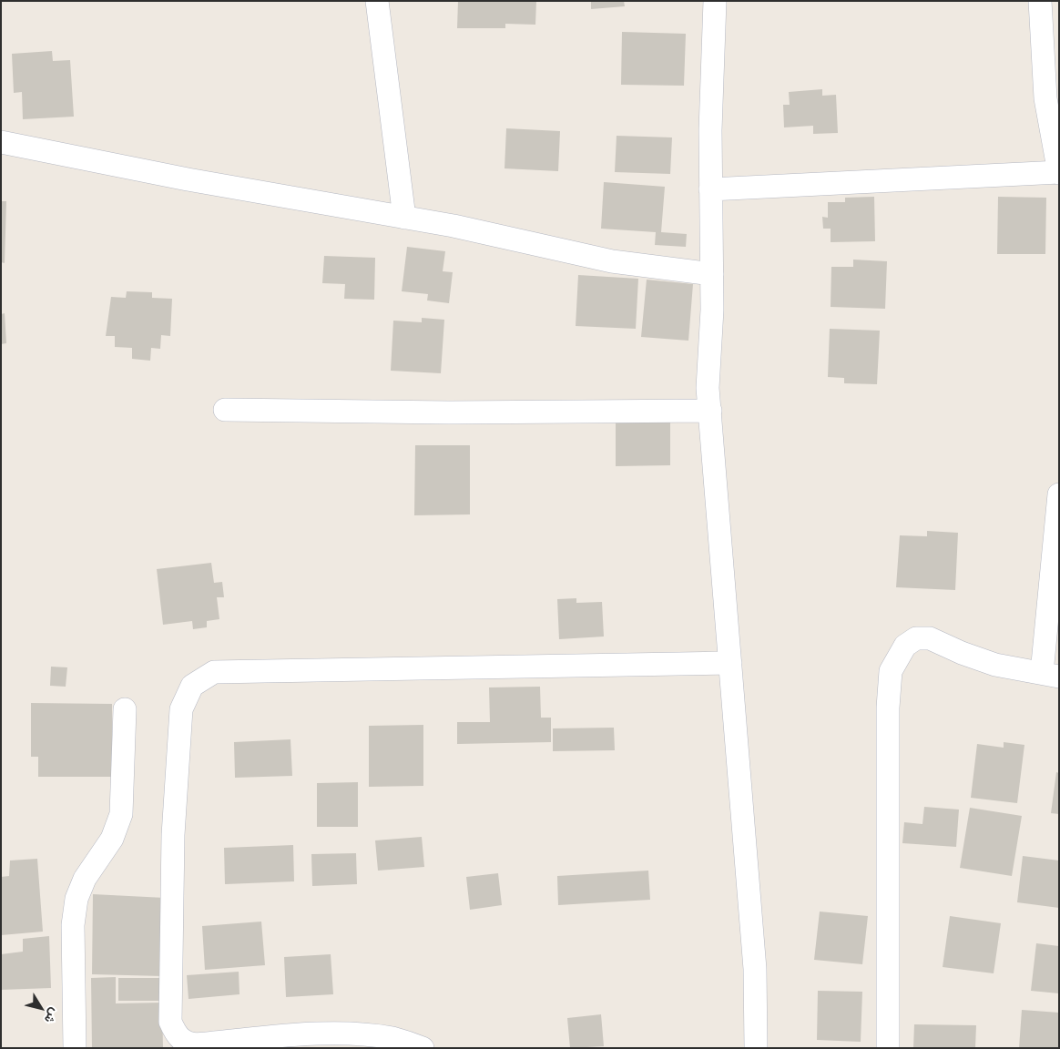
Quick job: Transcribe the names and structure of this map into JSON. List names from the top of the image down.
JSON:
{
  "north": "bottom right"
}
